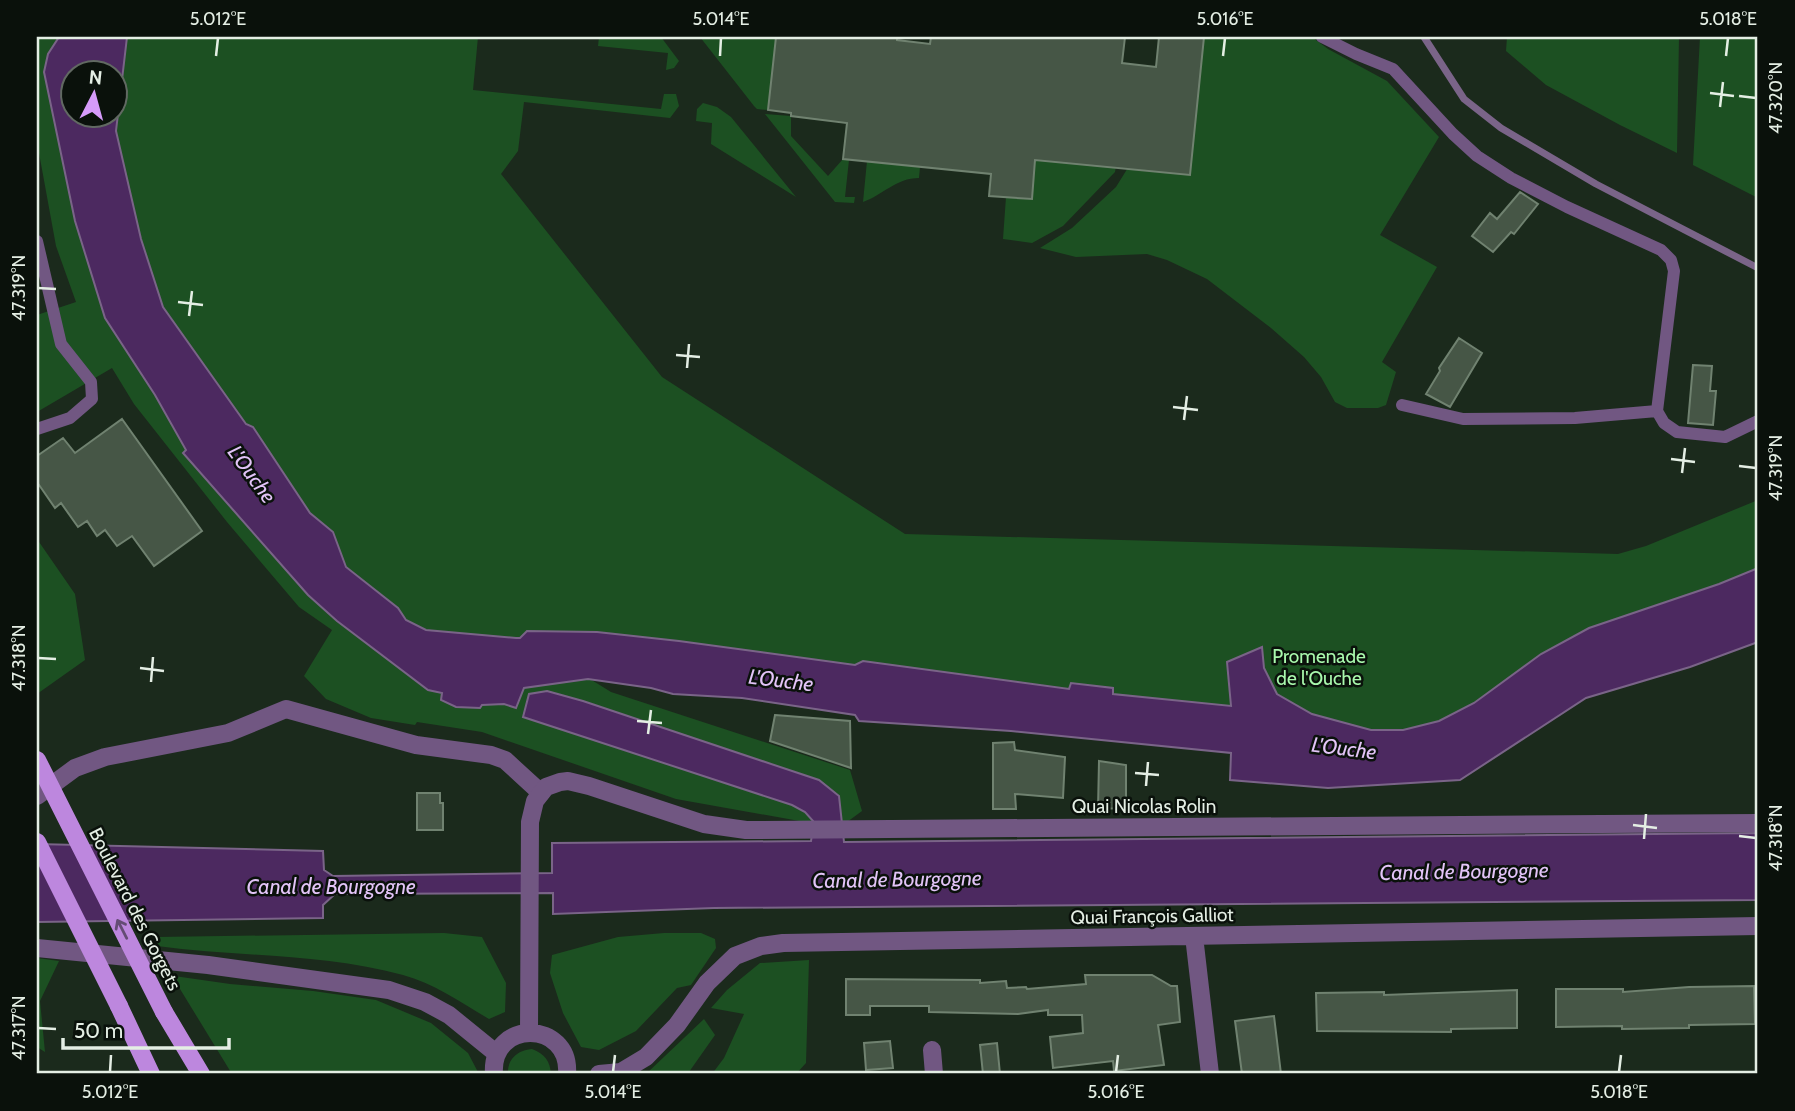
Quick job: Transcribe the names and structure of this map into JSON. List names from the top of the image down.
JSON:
{
  "streets": {
    "main road": ["Boulevard des Gorgets"],
    "street": ["Quai Nicolas Rolin", "Quai François Galliot"]
  },
  "water": ["L'Ouche", "Canal de Bourgogne"],
  "parks": ["Promenade de l'Ouche"],
  "scale_bar": "50 m",
  "north": "top",
  "coordinates": [
    "5.012°E",
    "5.014°E",
    "5.016°E",
    "5.018°E",
    "47.320°N",
    "47.319°N",
    "47.318°N",
    "47.317°N"
  ]
}
